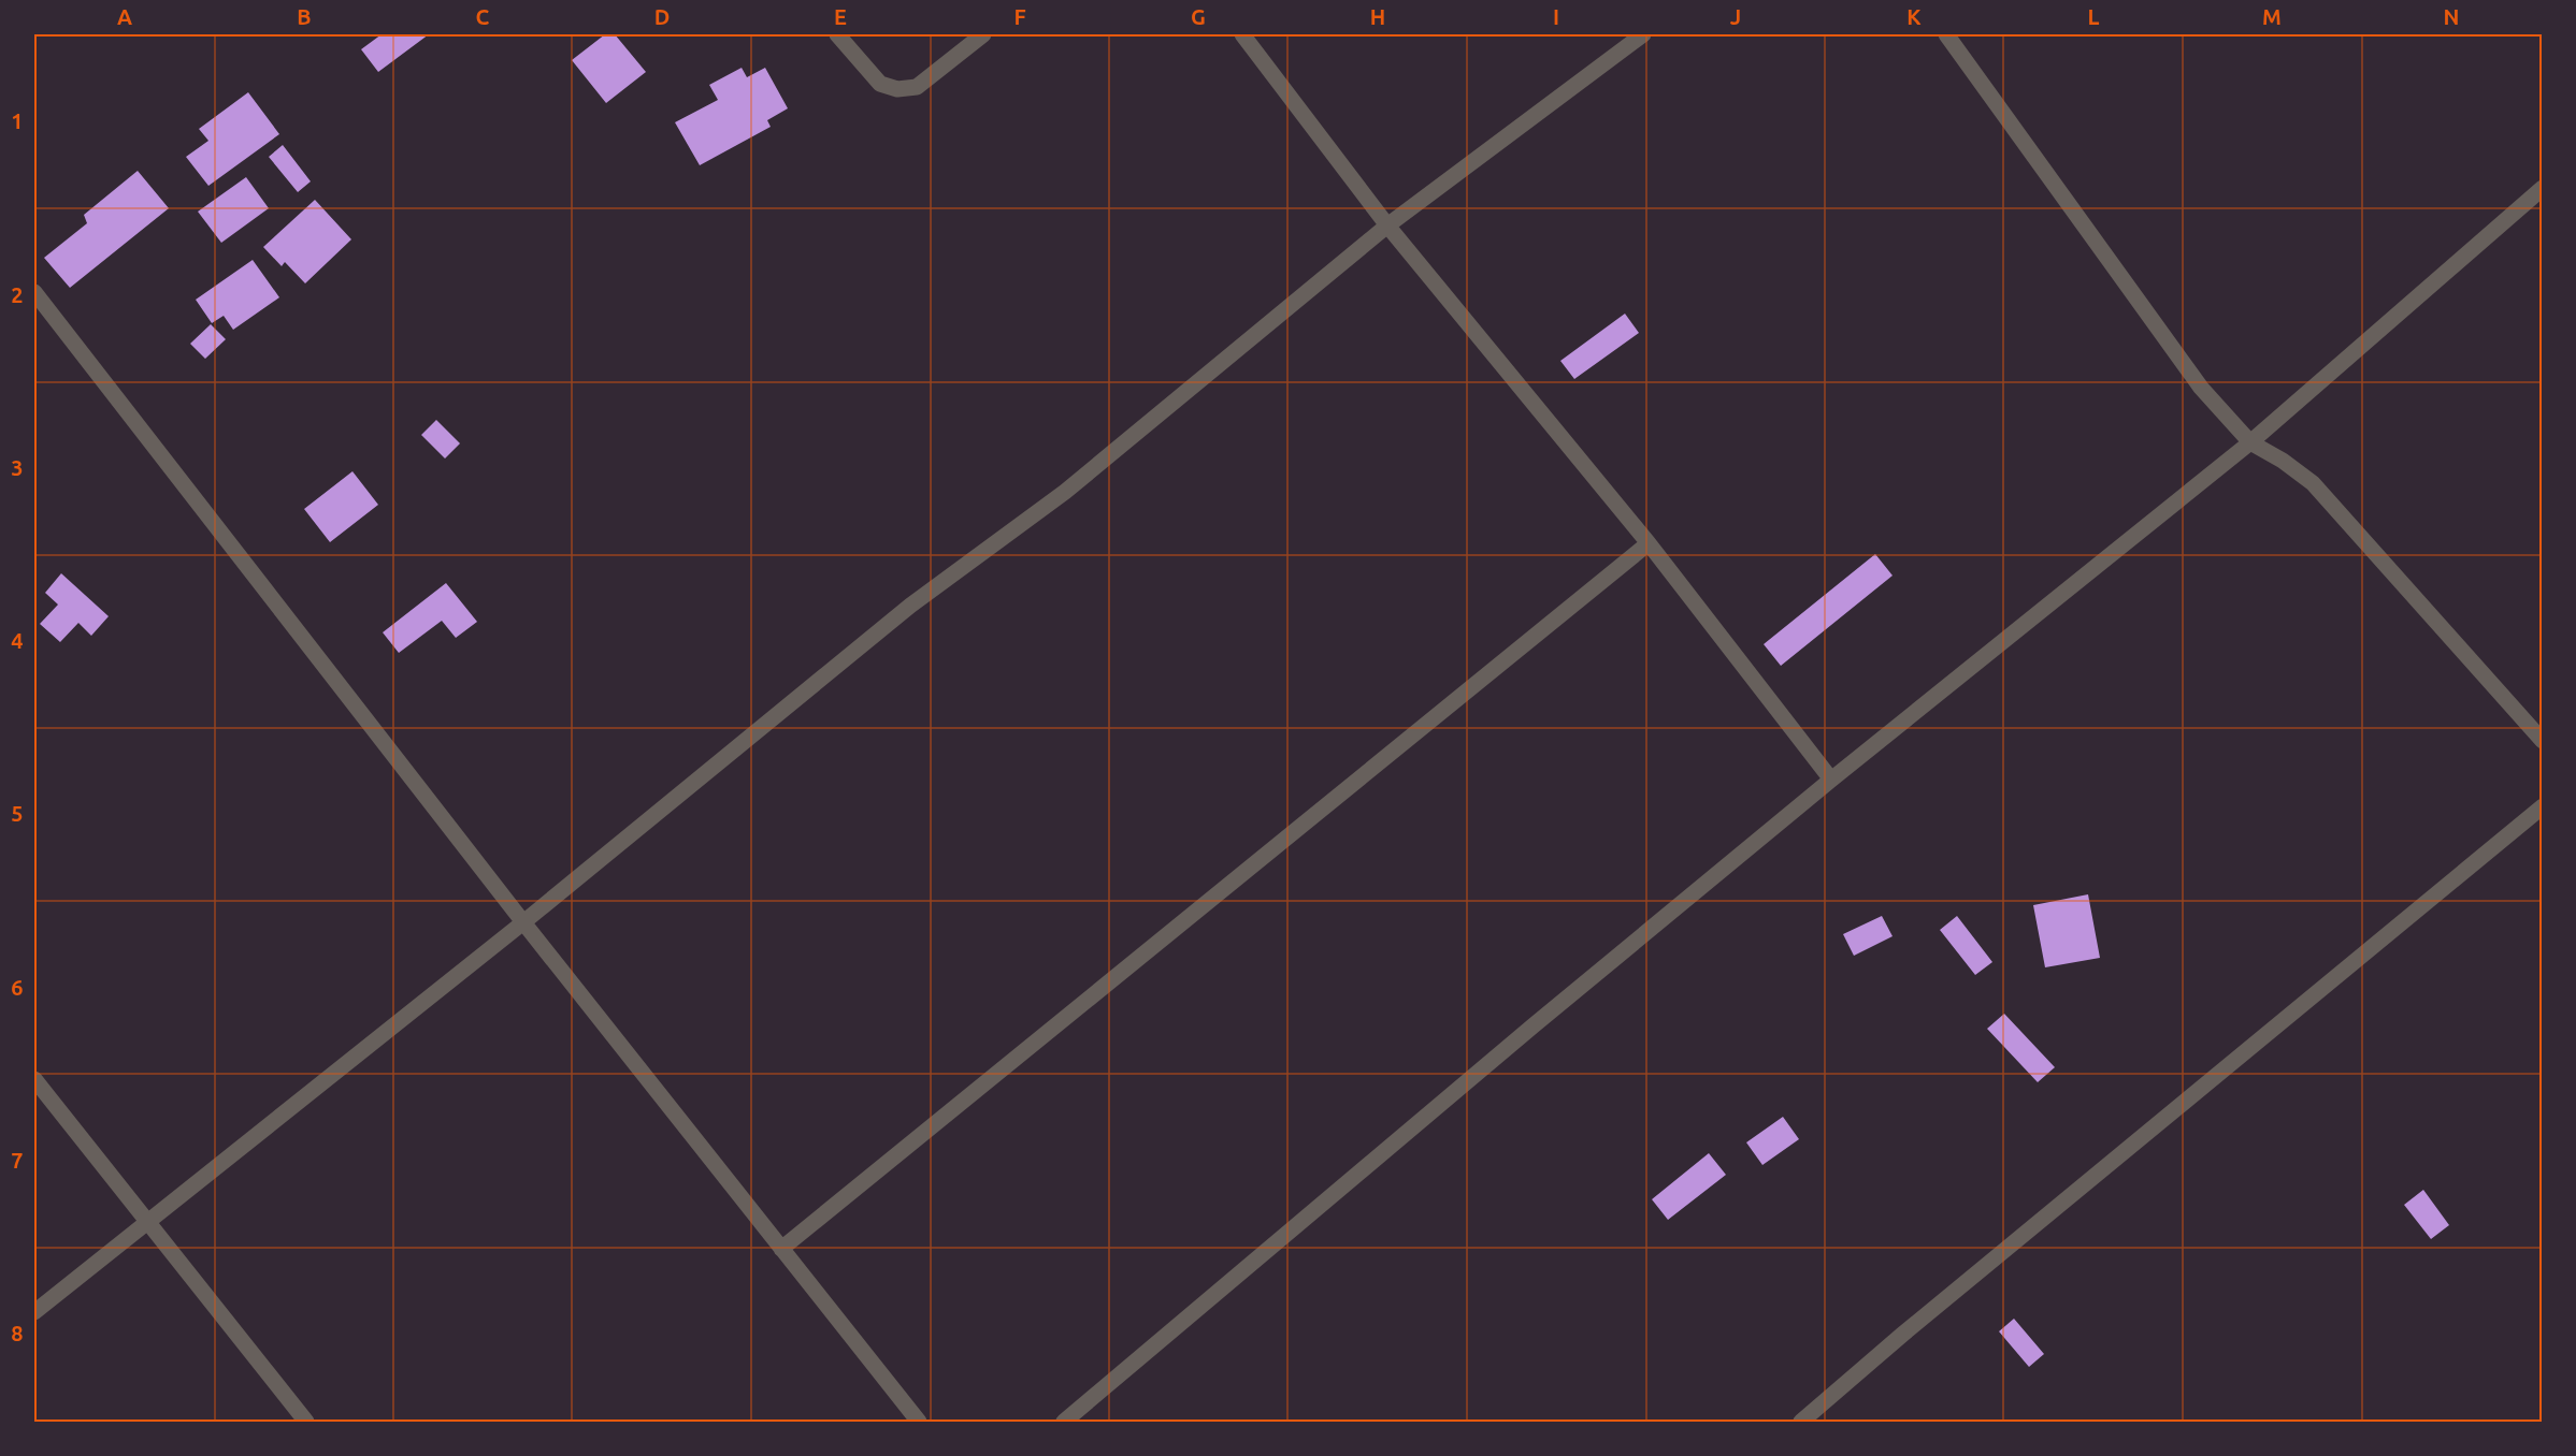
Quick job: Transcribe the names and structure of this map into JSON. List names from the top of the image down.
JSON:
{
  "grid": {
    "columns": [
      "A",
      "B",
      "C",
      "D",
      "E",
      "F",
      "G",
      "H",
      "I",
      "J",
      "K",
      "L",
      "M",
      "N"
    ],
    "rows": [
      "1",
      "2",
      "3",
      "4",
      "5",
      "6",
      "7",
      "8"
    ]
  }
}
